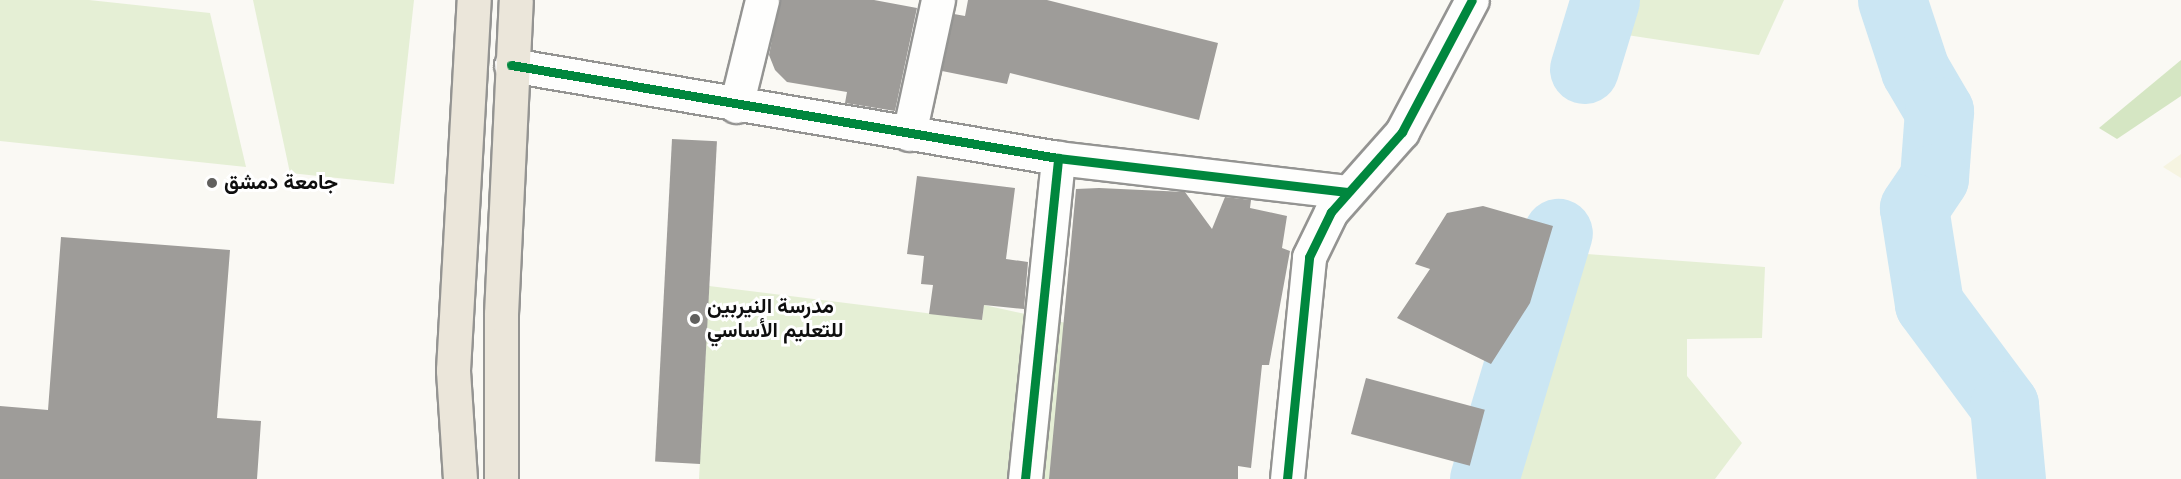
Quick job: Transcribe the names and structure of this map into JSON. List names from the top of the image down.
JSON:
{
  "places": ["جامعة دمشق", "مدرسة النيربين للتعليم الأساسي"]
}
